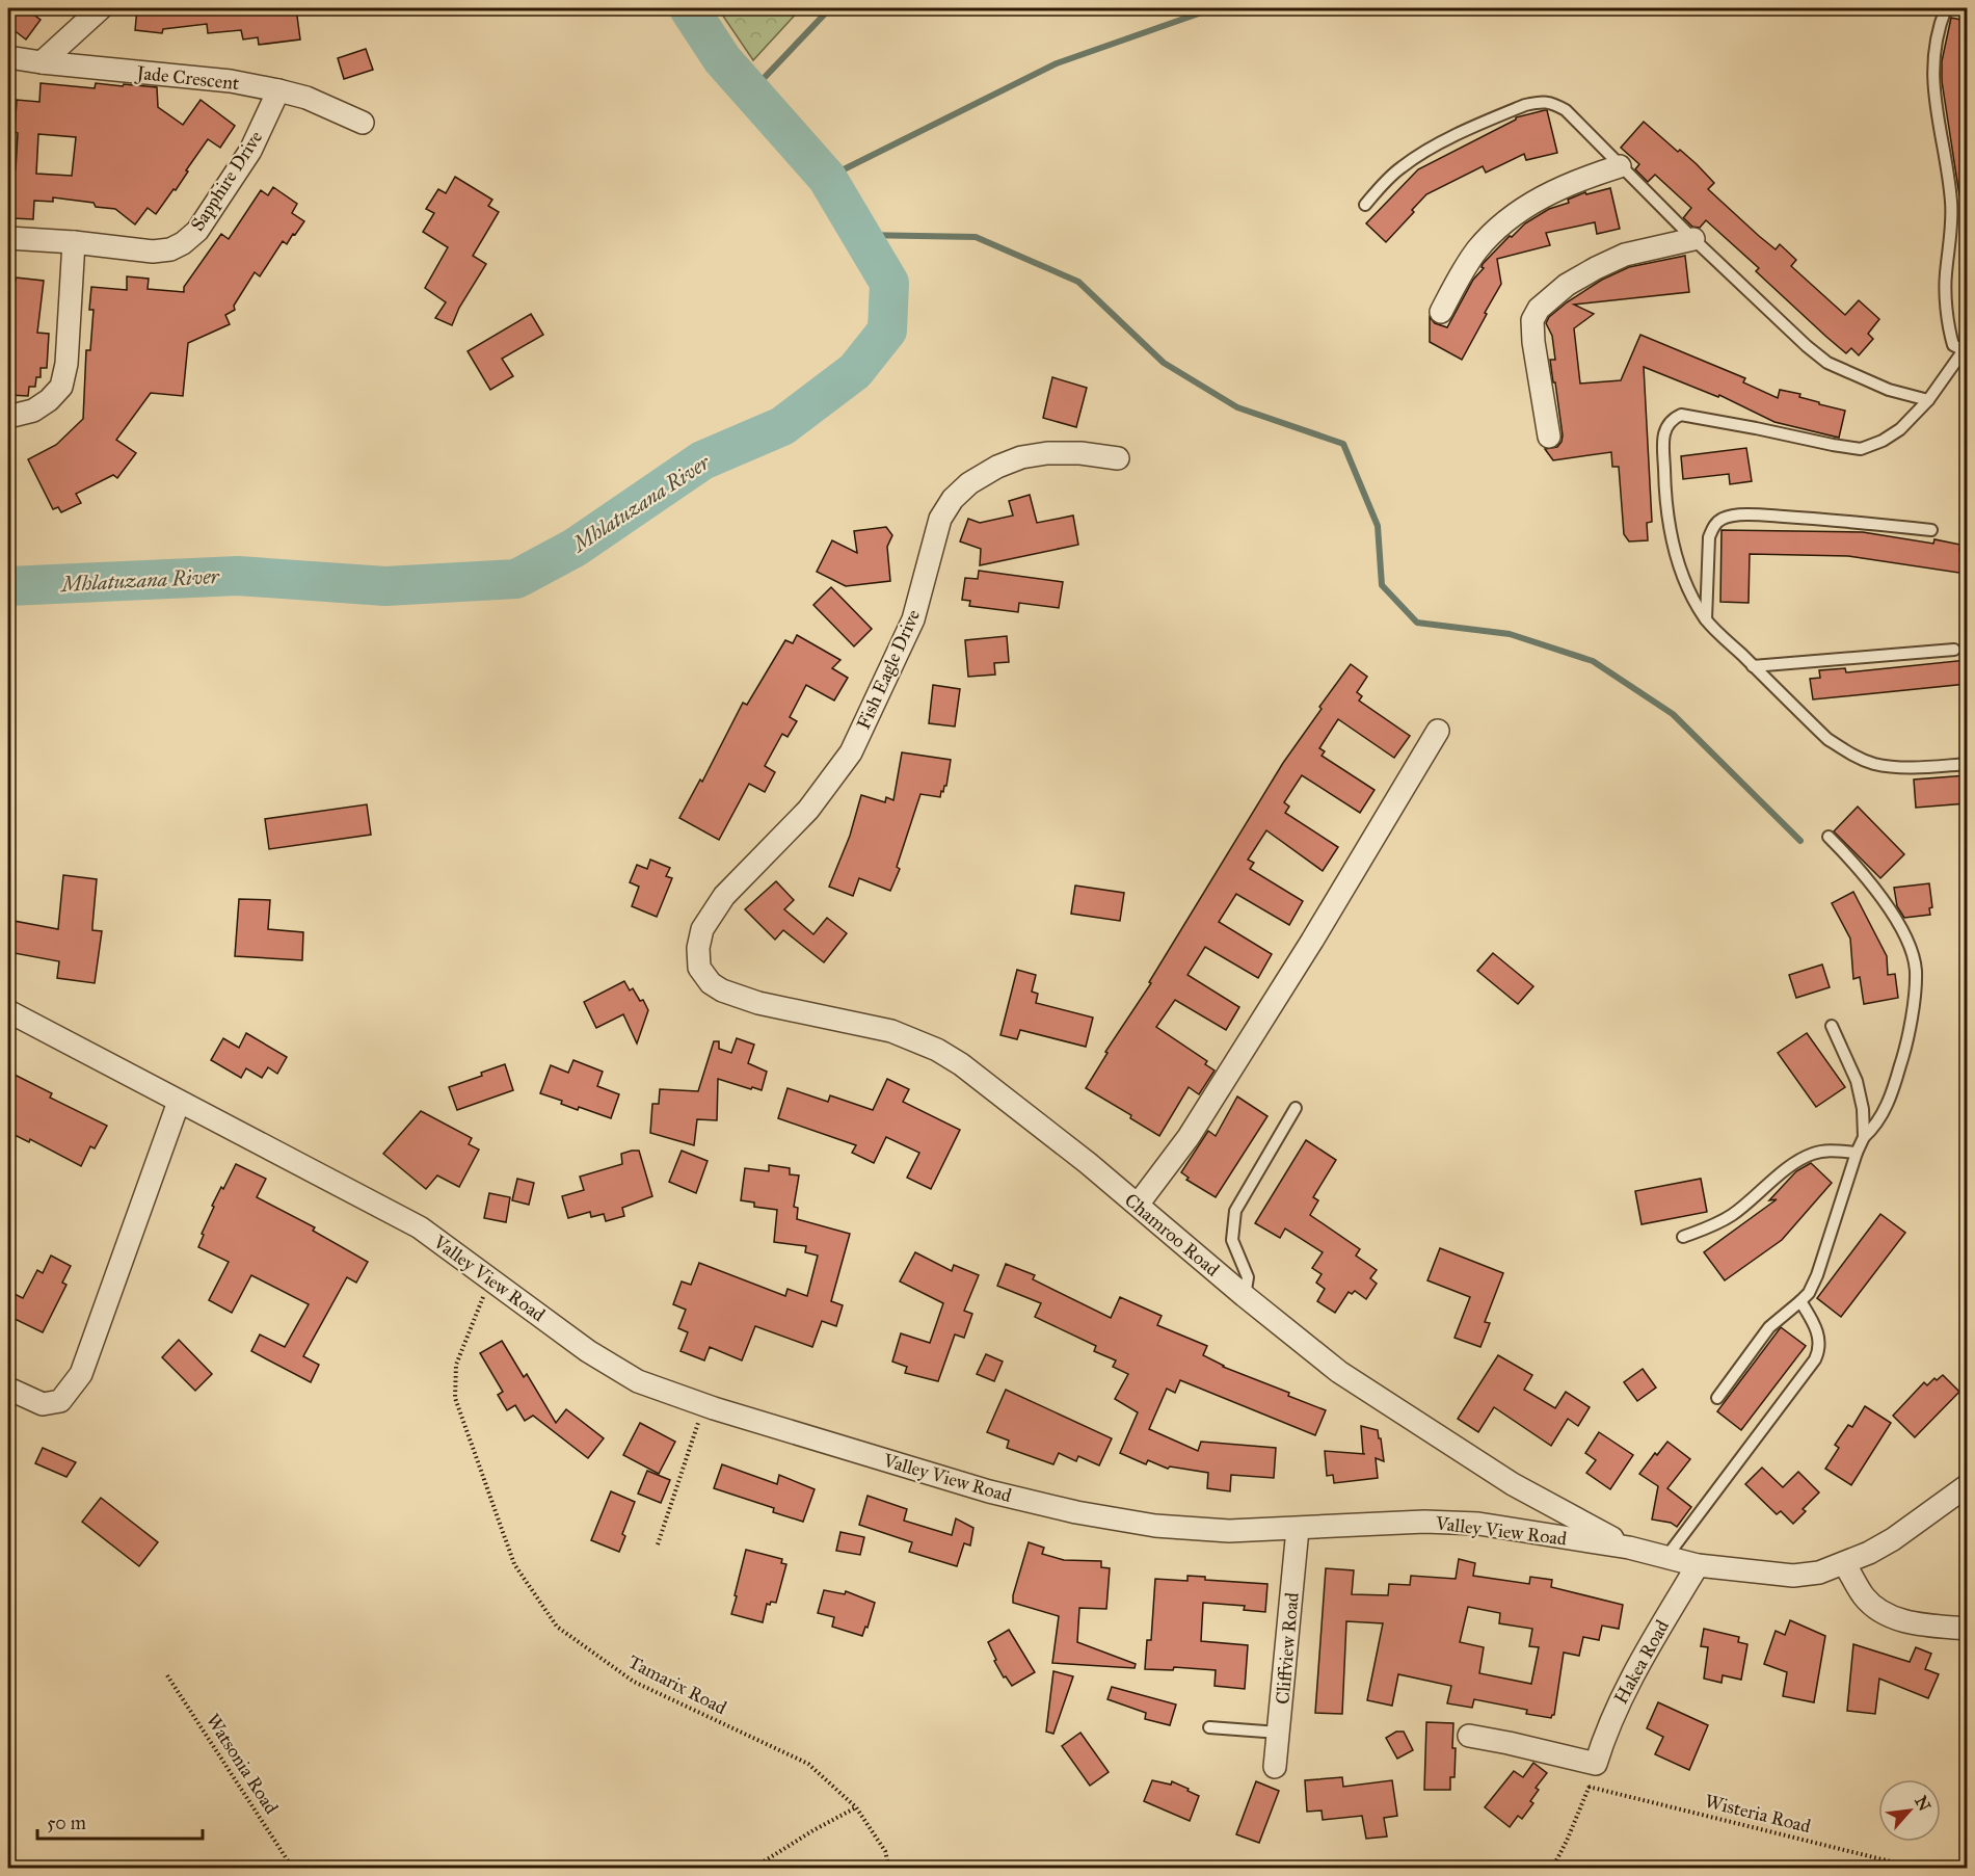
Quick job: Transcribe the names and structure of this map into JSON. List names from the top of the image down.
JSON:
{
  "streets": {
    "street": [
      "Jade Crescent",
      "Sapphire Drive",
      "Fish Eagle Drive",
      "Chamroo Road",
      "Valley View Road",
      "Cliffview Road",
      "Hakea Road"
    ],
    "path": ["Tamarix Road", "Watsonia Road", "Wisteria Road"]
  },
  "crossings": [
    ["Jade Crescent", "Sapphire Drive"],
    ["Fish Eagle Drive", "Chamroo Road"],
    ["Chamroo Road", "Valley View Road"],
    ["Valley View Road", "Cliffview Road"],
    ["Valley View Road", "Hakea Road"],
    ["Valley View Road", "Tamarix Road"]
  ],
  "water": ["Mhlatuzana River"],
  "scale_bar": "50 m",
  "north": "top right"
}
